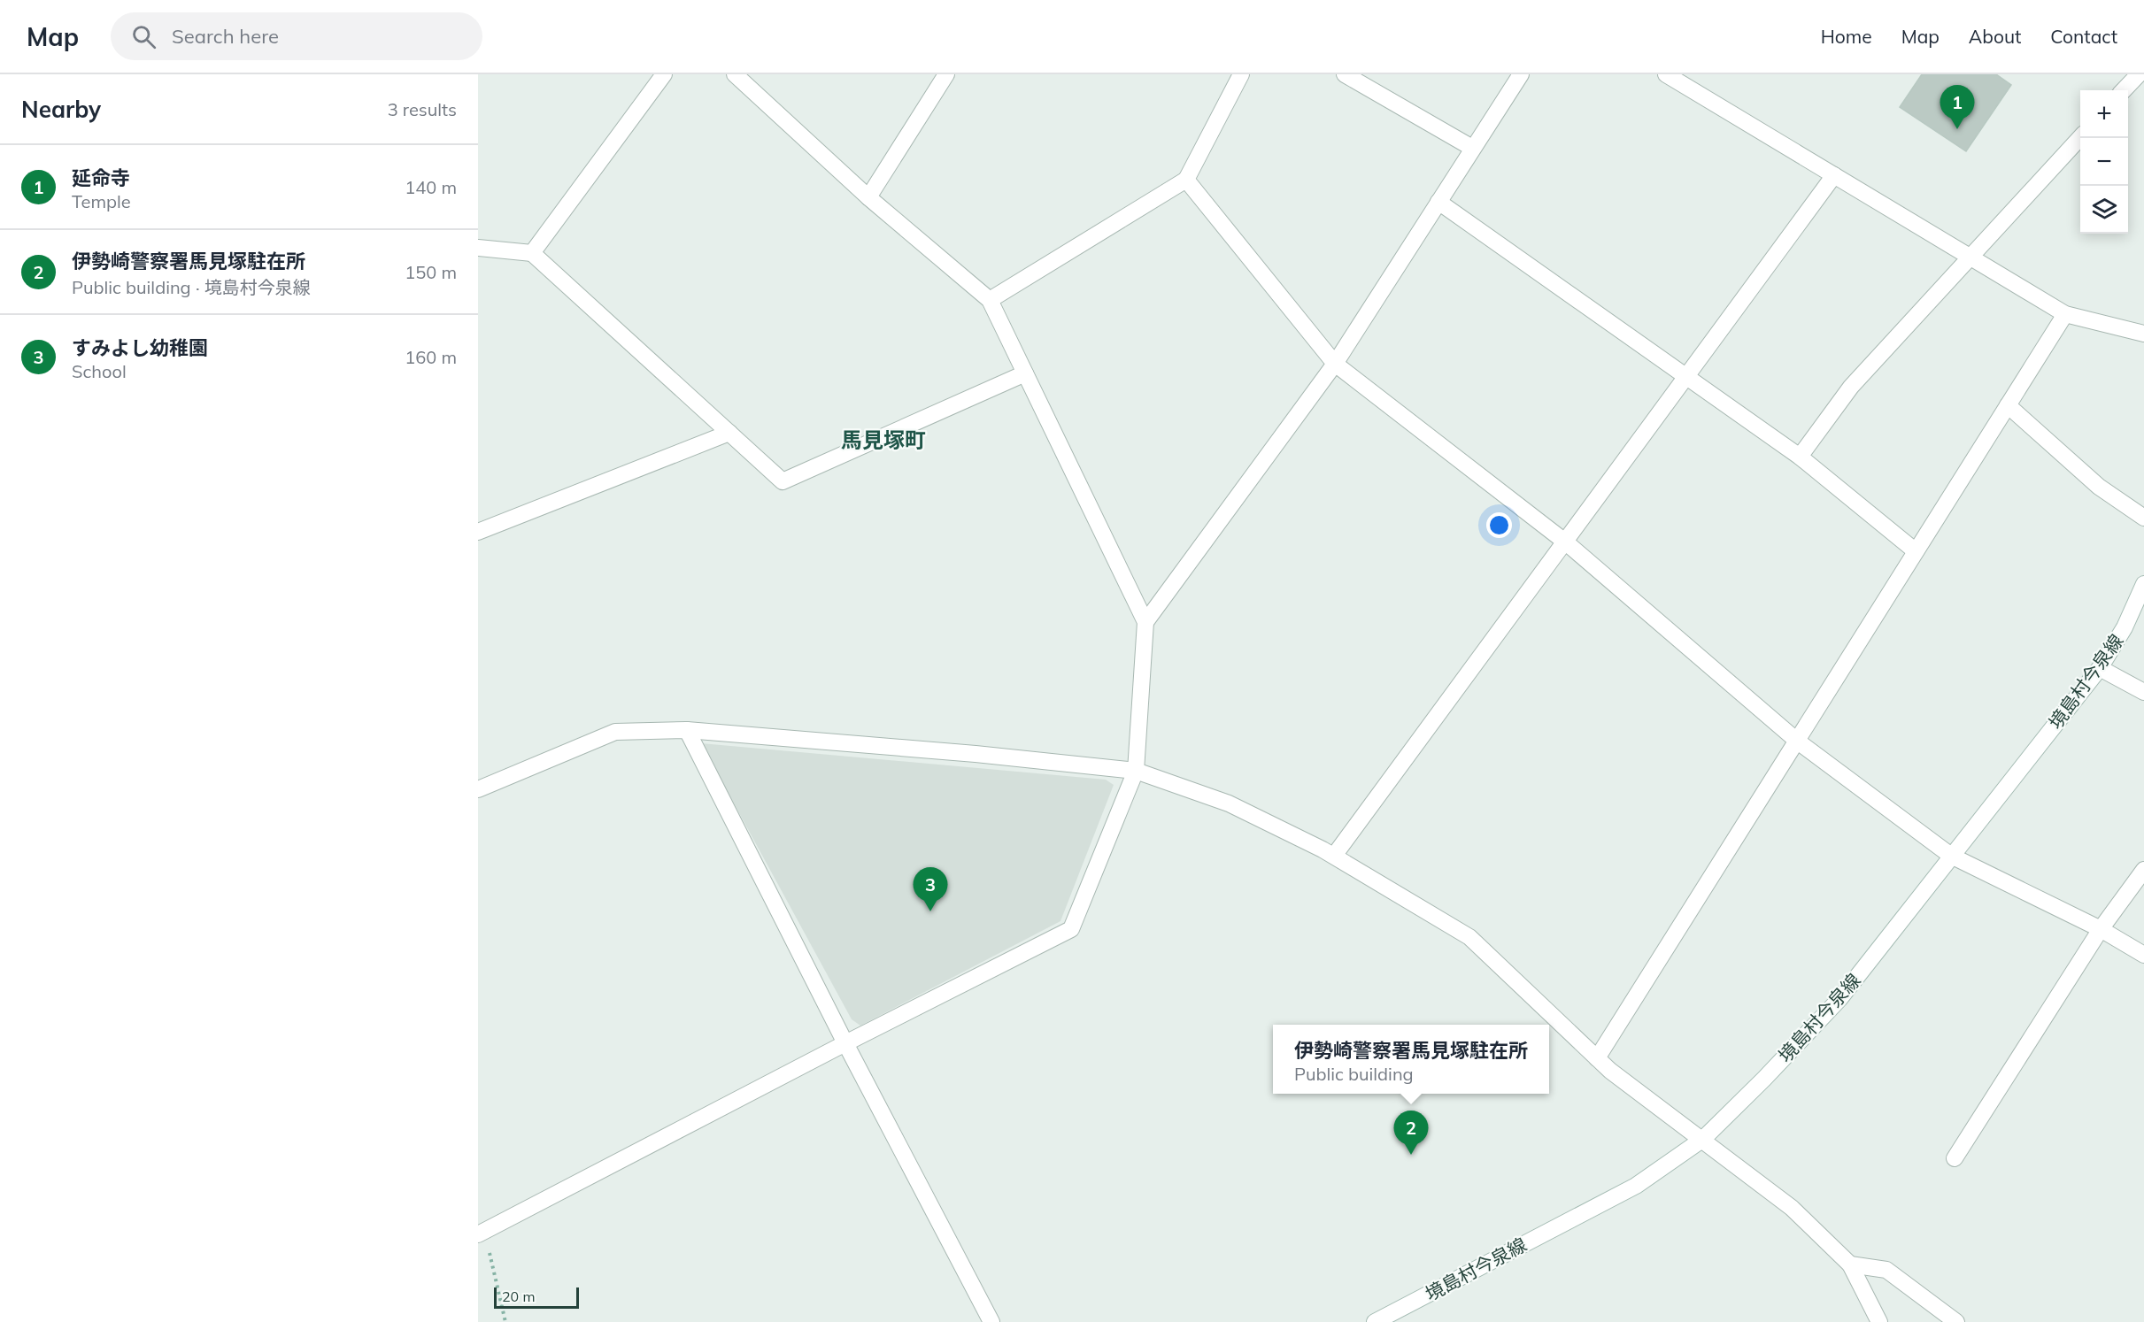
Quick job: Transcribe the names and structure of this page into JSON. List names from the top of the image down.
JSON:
{
  "streets": {
    "street": ["境島村今泉線"]
  },
  "districts": ["馬見塚町"],
  "scale_bar": "20 m",
  "page": {
    "header": "Map",
    "search": "Search here",
    "nav": [
      "Home",
      "Map",
      "About",
      "Contact"
    ],
    "heading": ["Nearby", "3 results"],
    "pins": ["1", "3", "2"],
    "map_buttons": ["+", "−"],
    "list": [
      {
        "mark": "1",
        "name": "延命寺",
        "note": "Temple",
        "value": "140 m"
      },
      {
        "mark": "2",
        "name": "伊勢崎警察署馬見塚駐在所",
        "note": "Public building · 境島村今泉線",
        "value": "150 m"
      },
      {
        "mark": "3",
        "name": "すみよし幼稚園",
        "note": "School",
        "value": "160 m"
      }
    ],
    "popup": ["伊勢崎警察署馬見塚駐在所", "Public building"],
    "scale": "20 m"
  }
}
